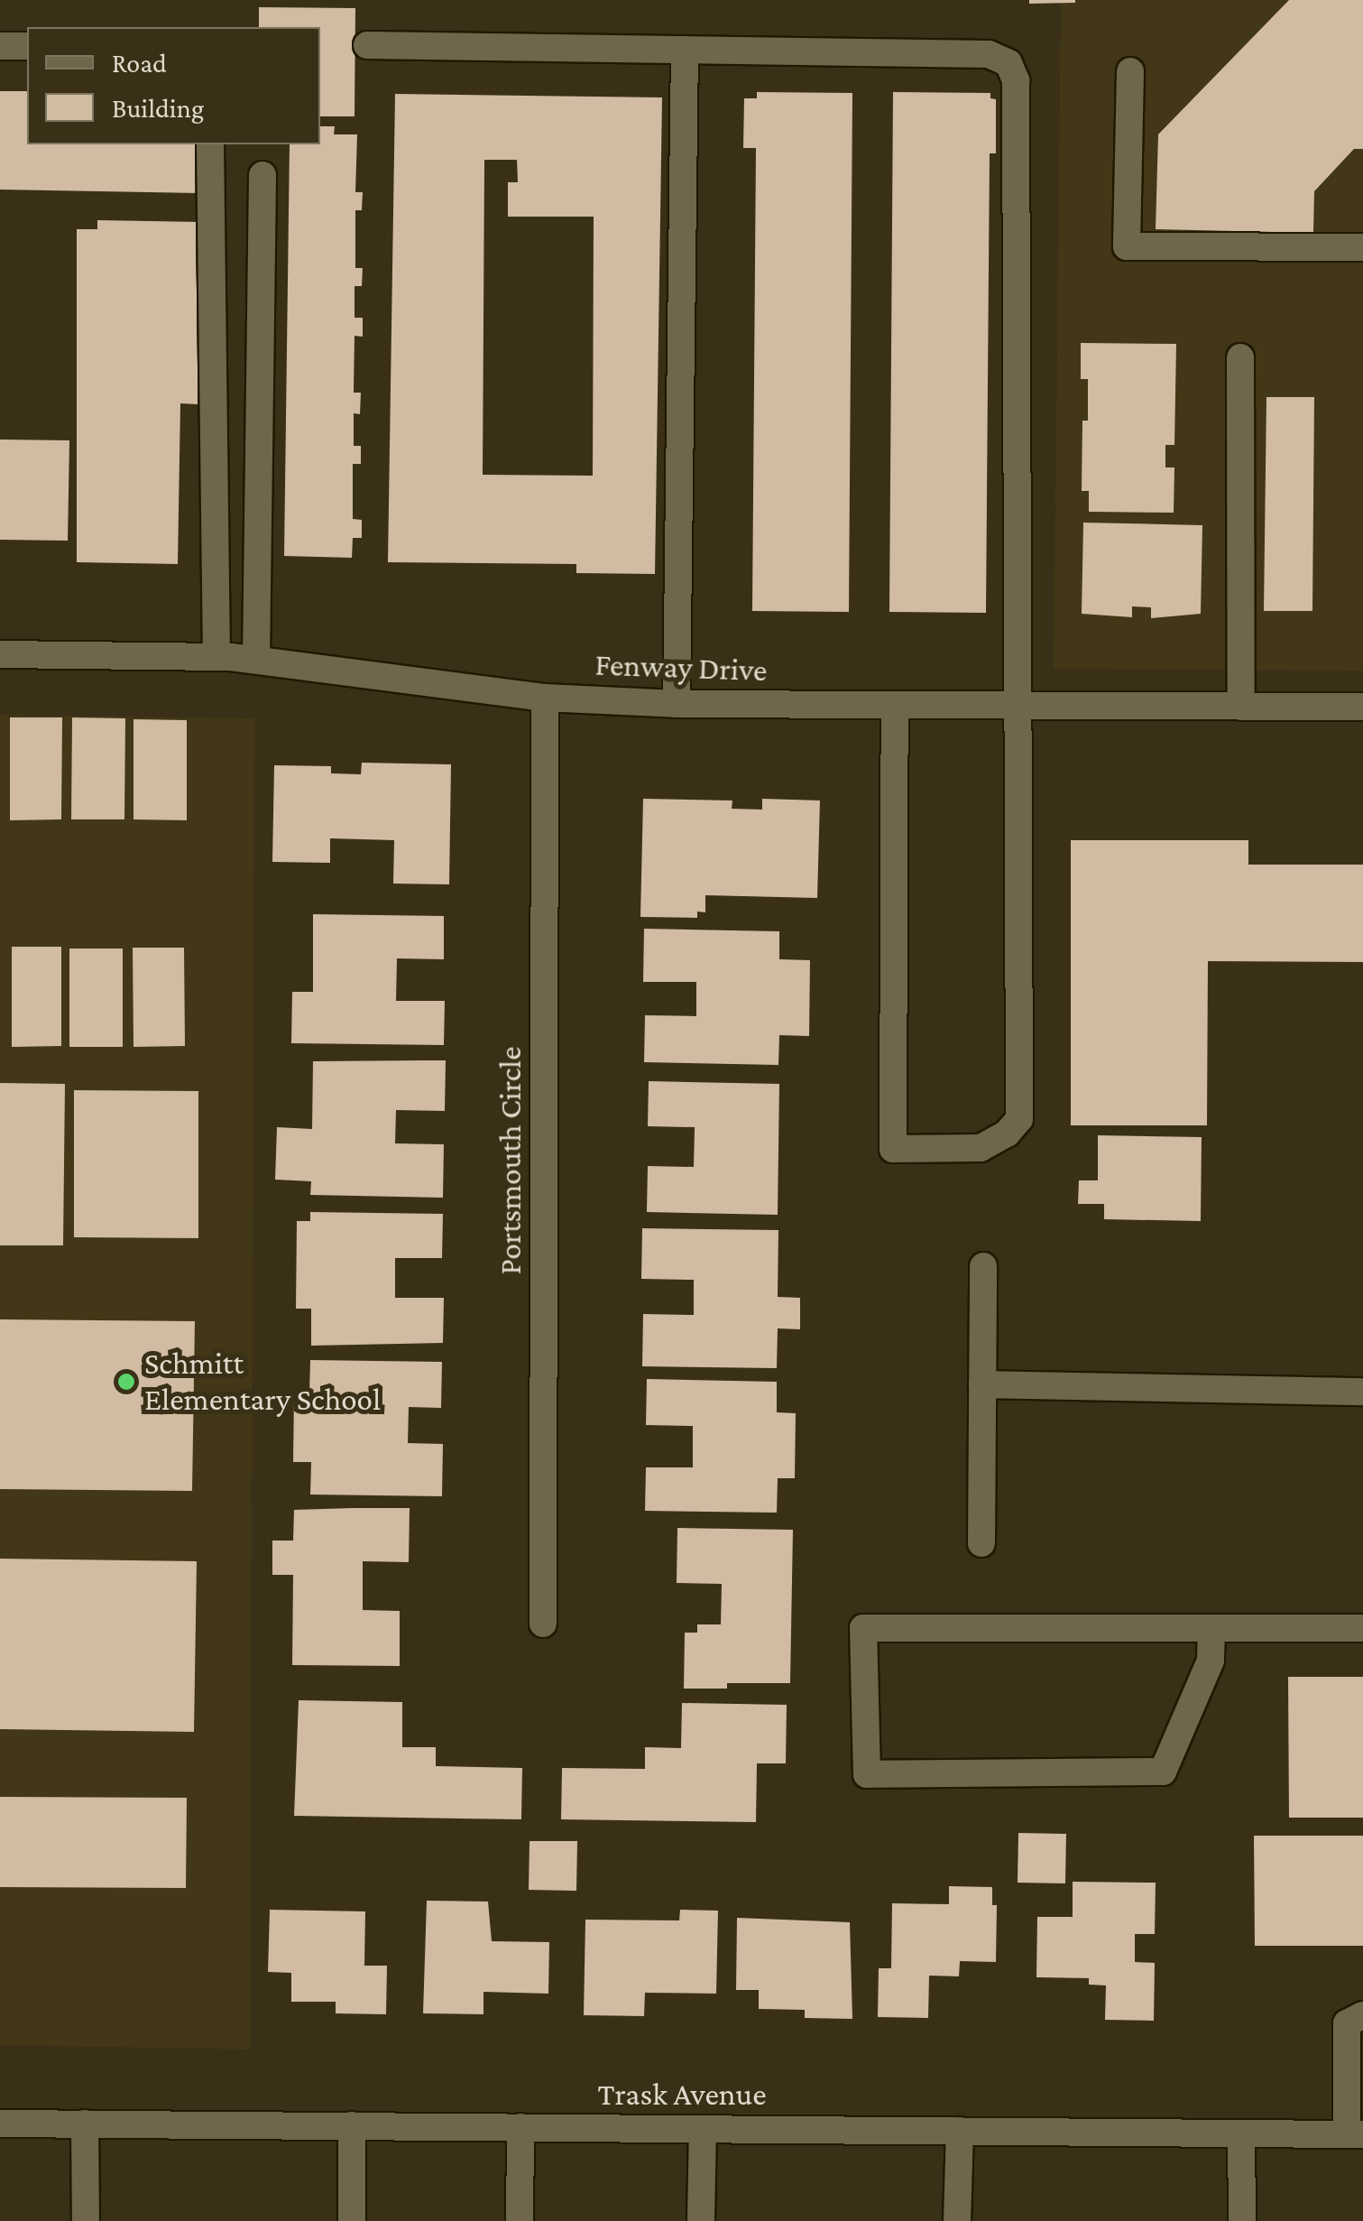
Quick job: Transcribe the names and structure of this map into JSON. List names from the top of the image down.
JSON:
{
  "streets": {
    "street": ["Fenway Drive", "Portsmouth Circle", "Trask Avenue"]
  },
  "crossings": [
    ["Fenway Drive", "Portsmouth Circle"]
  ],
  "places": ["Schmitt Elementary School"],
  "legend": ["Road", "Building"]
}
